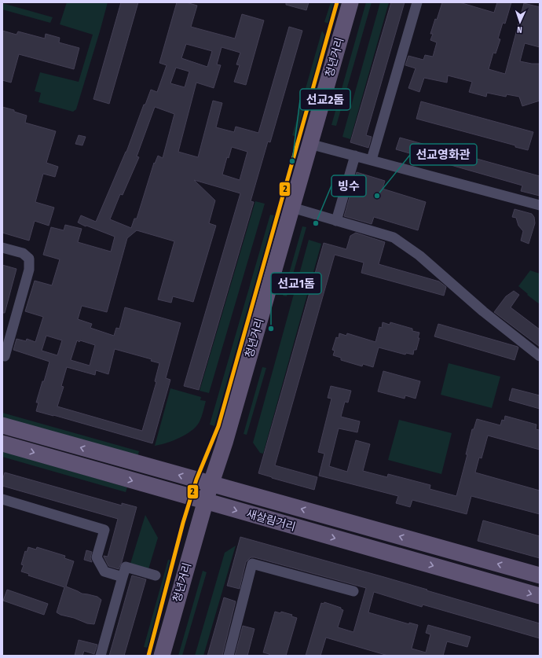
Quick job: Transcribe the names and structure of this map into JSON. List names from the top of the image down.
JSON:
{
  "streets": {
    "main road": ["청년거리", "새살림거리"]
  },
  "crossings": [
    ["청년거리", "새살림거리"]
  ],
  "places": [
    "선교2돔",
    "선교영화관",
    "빙수",
    "선교1돔"
  ],
  "lines": ["transit line 2"],
  "north": "bottom"
}
